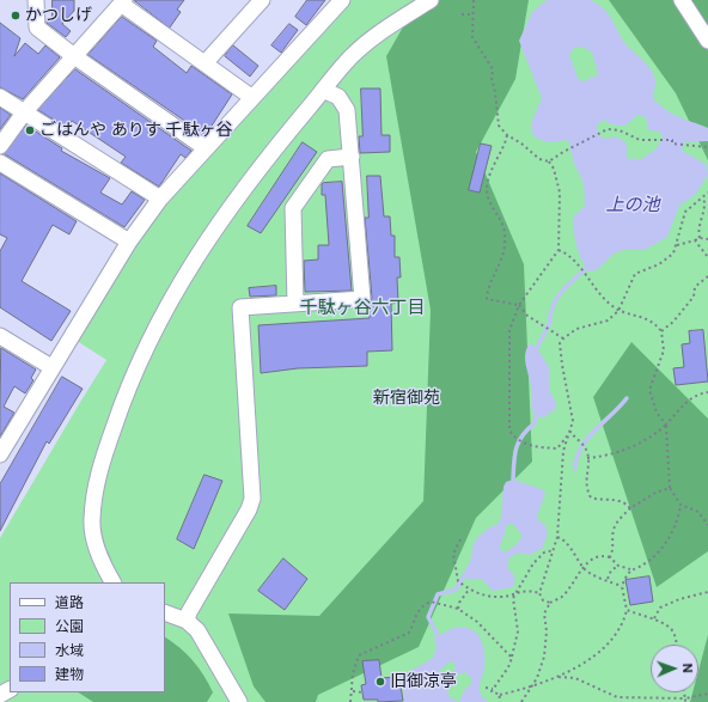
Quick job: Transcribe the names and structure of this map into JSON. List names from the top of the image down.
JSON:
{
  "districts": ["千駄ヶ谷六丁目"],
  "water": ["上の池"],
  "parks": ["新宿御苑"],
  "places": ["かつしげ", "ごはんや ありす 千駄ヶ谷", "旧御涼亭"],
  "legend": [
    "道路",
    "公園",
    "水域",
    "建物"
  ],
  "north": "right"
}
